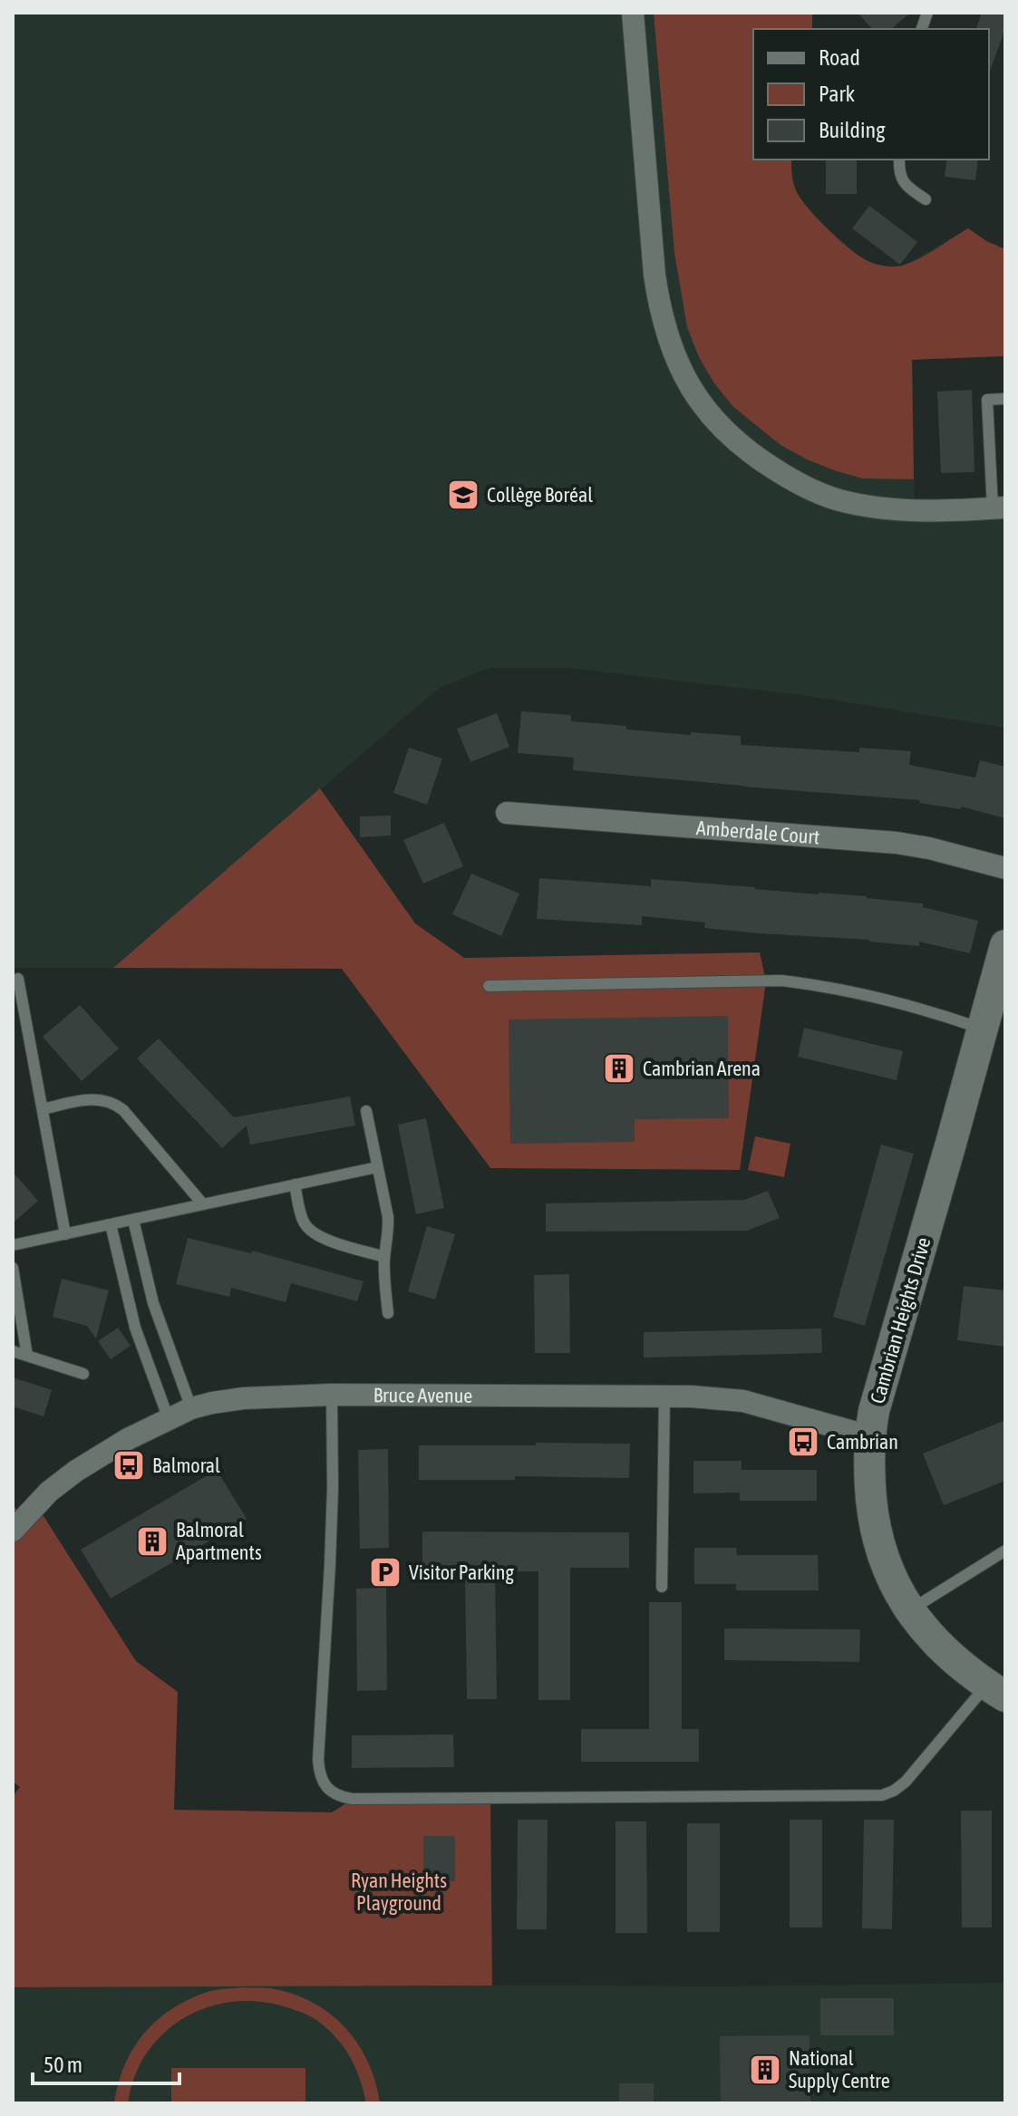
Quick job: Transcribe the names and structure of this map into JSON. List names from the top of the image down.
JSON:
{
  "streets": {
    "street": ["Amberdale Court", "Cambrian Heights Drive", "Bruce Avenue"]
  },
  "crossings": [
    ["Cambrian Heights Drive", "Bruce Avenue"]
  ],
  "parks": ["Ryan Heights Playground"],
  "places": {
    "school or university": ["Collège Boréal"],
    "building": ["Cambrian Arena", "Balmoral Apartments", "National Supply Centre"],
    "bus stop": ["Cambrian", "Balmoral"],
    "parking": ["Visitor Parking"]
  },
  "legend": ["Road", "Park", "Building"],
  "scale_bar": "50 m"
}
